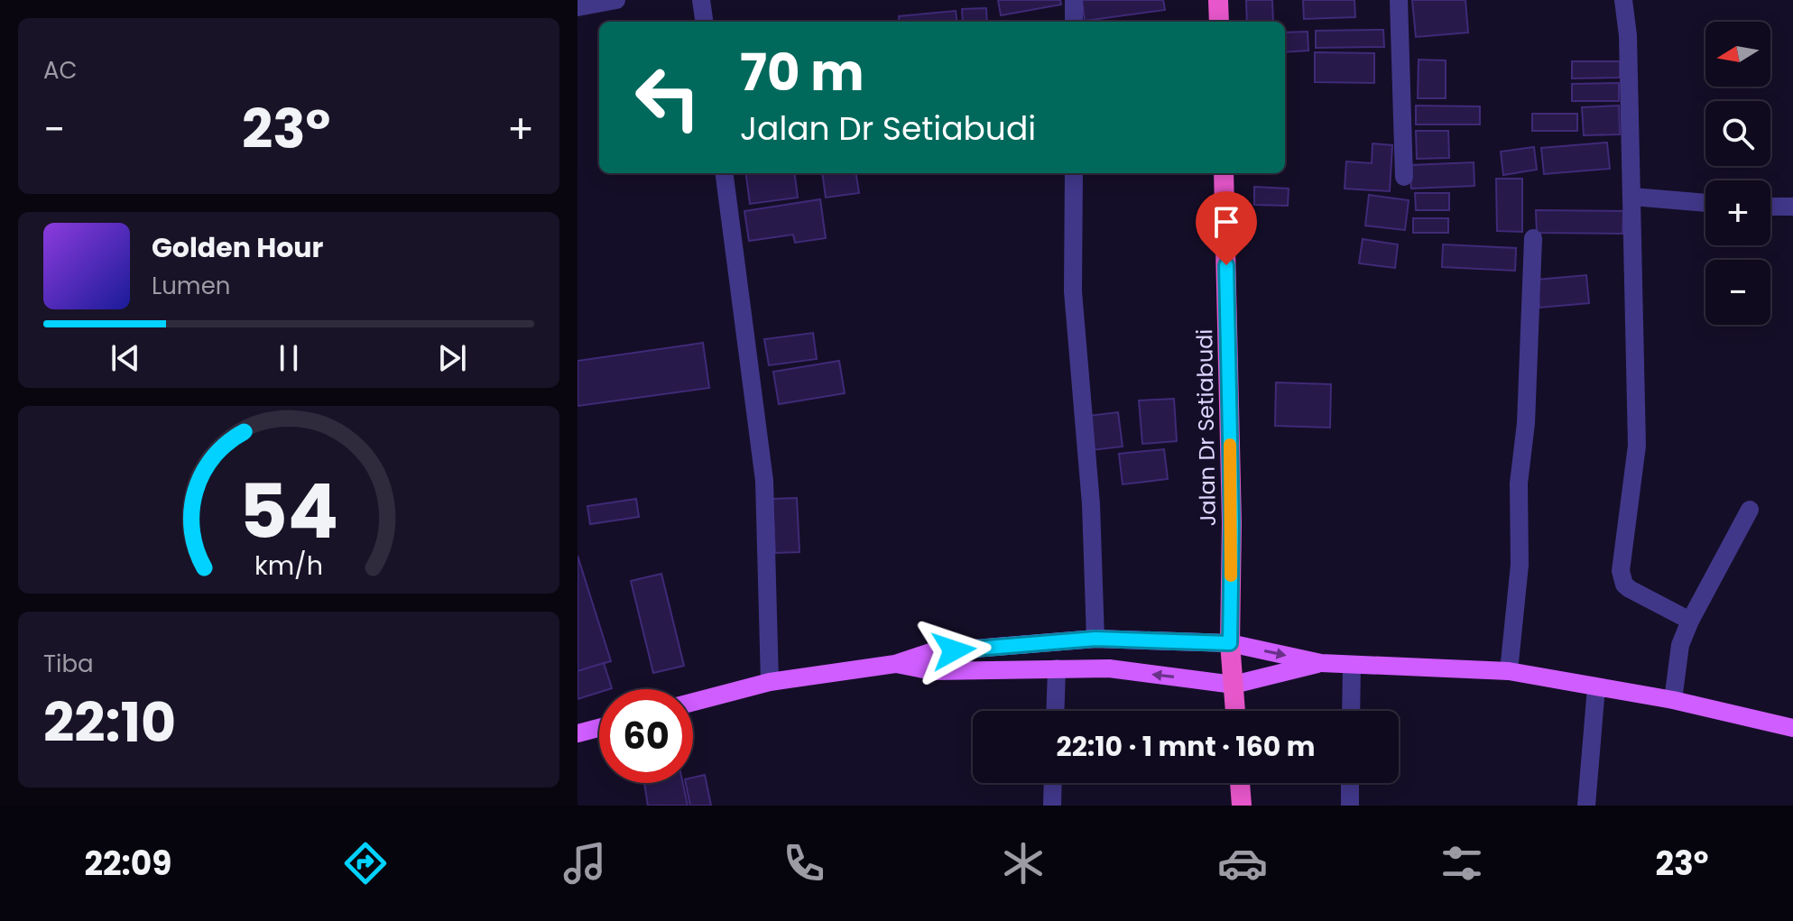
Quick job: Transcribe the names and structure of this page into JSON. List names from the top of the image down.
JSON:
{
  "streets": {
    "highway": ["Jalan Dr Setiabudi"]
  },
  "north": "left",
  "page": {
    "tile": [
      "AC",
      ["Tiba", "22:10"]
    ],
    "map_buttons": ["+", "−"],
    "turn": ["70 m", "Jalan Dr Setiabudi"],
    "heat": ["−", "23°", "+"],
    "song": ["Golden Hour", "Lumen"],
    "limit": "60",
    "trip": "22:10 · 1 mnt · 160 m",
    "tabs": ["22:09", "23°"],
    "gauge": ["54", "km/h"]
  }
}
